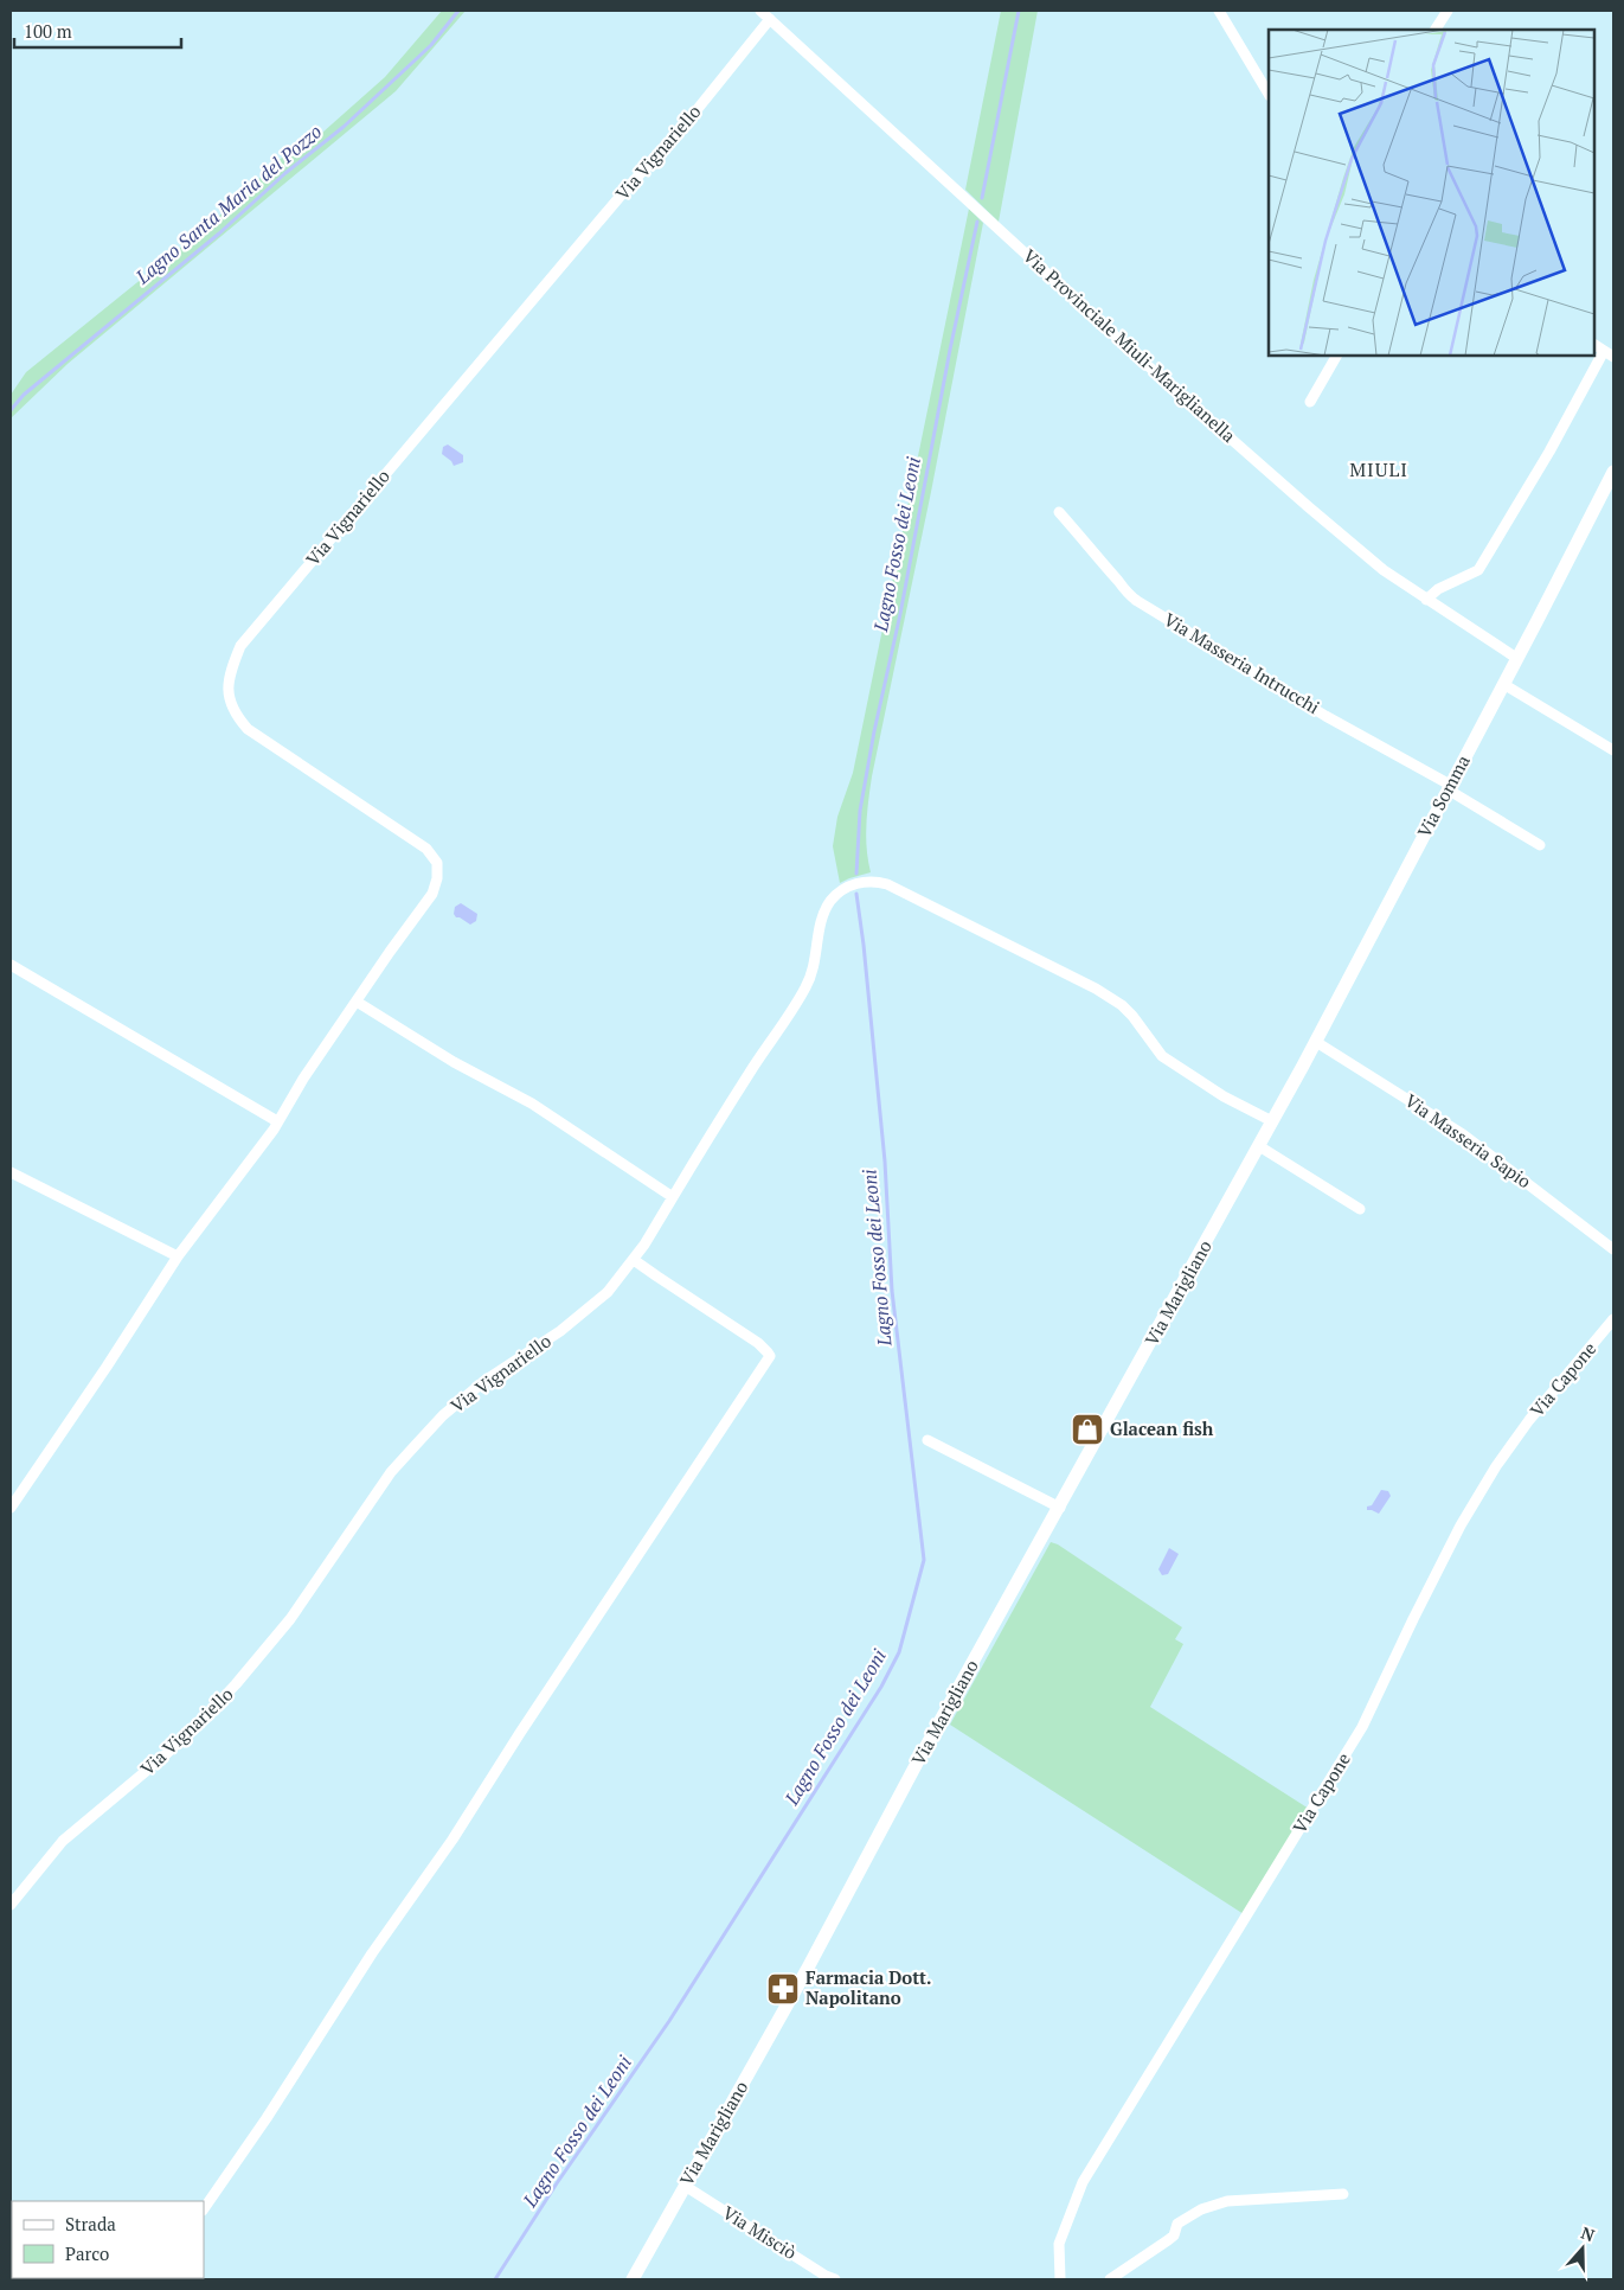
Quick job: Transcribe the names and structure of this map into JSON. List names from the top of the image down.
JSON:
{
  "streets": {
    "street": [
      "Via Vignariello",
      "Via Provinciale Miuli-Mariglianella",
      "Via Masseria Intrucchi",
      "Via Somma",
      "Via Masseria Sapio",
      "Via Marigliano",
      "Via Capone",
      "Via Misciò"
    ]
  },
  "crossings": [
    ["Via Vignariello", "Via Provinciale Miuli-Mariglianella"],
    ["Via Vignariello", "Via Somma"],
    ["Via Vignariello", "Via Marigliano"],
    ["Via Provinciale Miuli-Mariglianella", "Via Somma"],
    ["Via Masseria Intrucchi", "Via Somma"],
    ["Via Somma", "Via Masseria Sapio"],
    ["Via Somma", "Via Marigliano"],
    ["Via Marigliano", "Via Misciò"]
  ],
  "districts": ["MIULI"],
  "water": ["Lagno Santa Maria del Pozzo", "Lagno Fosso dei Leoni"],
  "places": {
    "shop": ["Glacean fish"],
    "pharmacy": ["Farmacia Dott. Napolitano"]
  },
  "legend": ["Strada", "Parco"],
  "scale_bar": "100 m",
  "north": "top"
}
